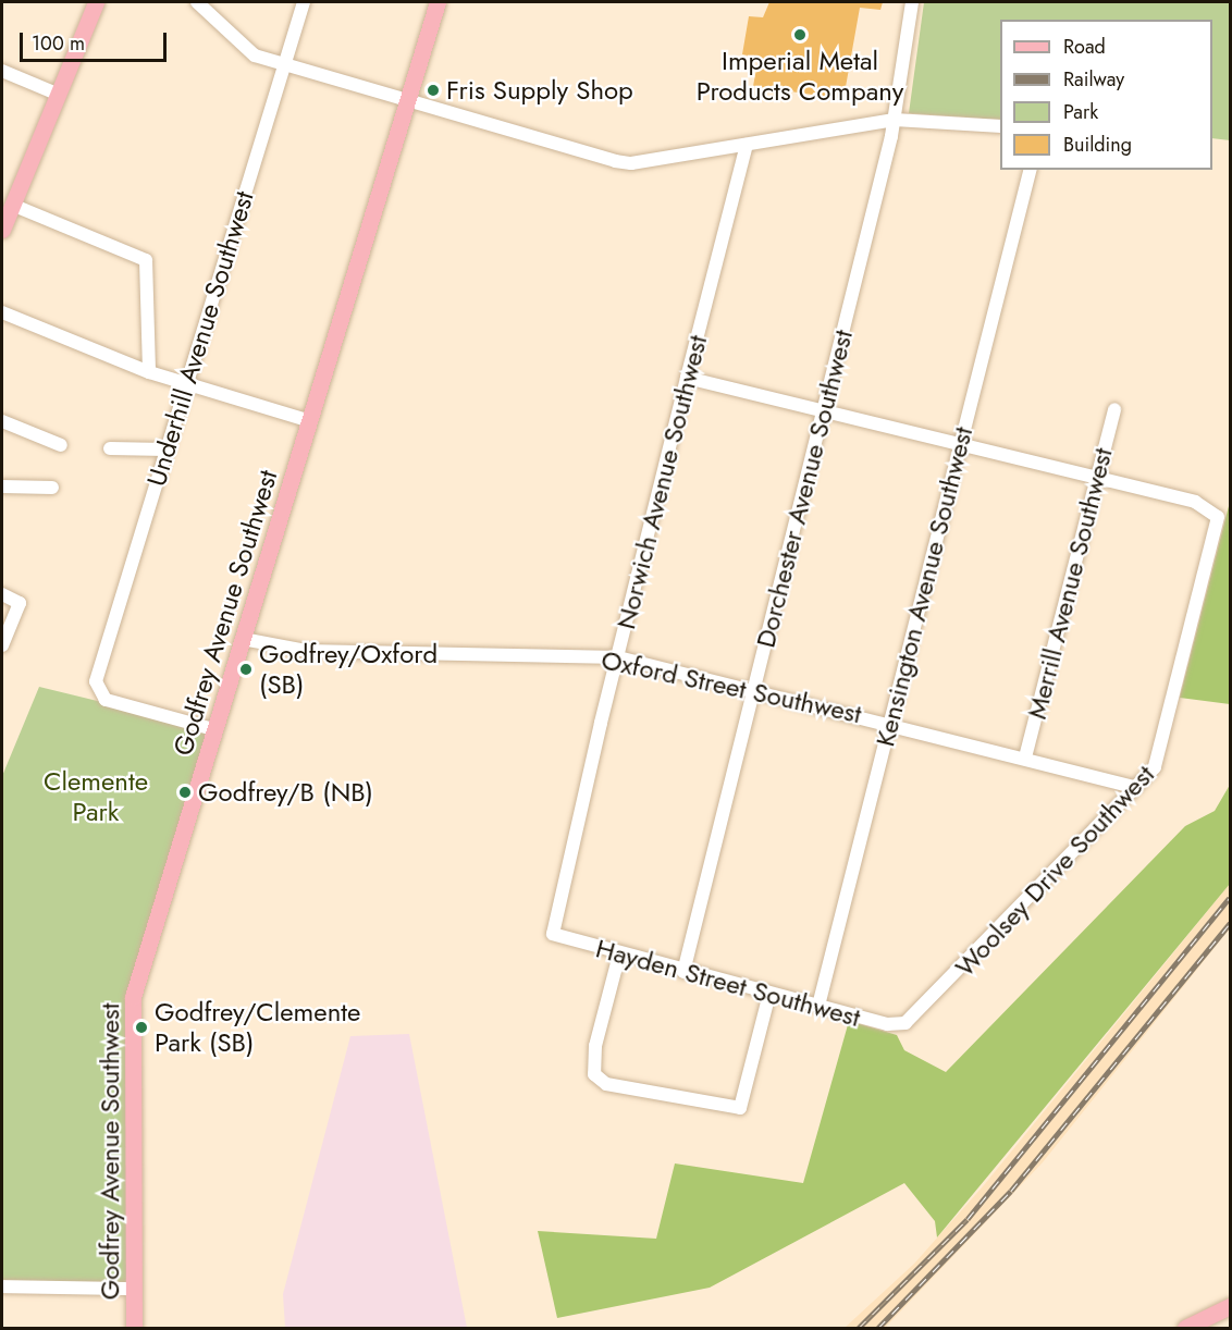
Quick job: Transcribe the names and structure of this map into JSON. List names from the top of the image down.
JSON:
{
  "streets": {
    "main road": ["Godfrey Avenue Southwest"],
    "street": [
      "Underhill Avenue Southwest",
      "Norwich Avenue Southwest",
      "Dorchester Avenue Southwest",
      "Merrill Avenue Southwest",
      "Kensington Avenue Southwest",
      "Oxford Street Southwest",
      "Woolsey Drive Southwest",
      "Hayden Street Southwest"
    ]
  },
  "crossings": [
    ["Underhill Avenue Southwest", "Godfrey Avenue Southwest"],
    ["Norwich Avenue Southwest", "Oxford Street Southwest"],
    ["Norwich Avenue Southwest", "Hayden Street Southwest"],
    ["Dorchester Avenue Southwest", "Oxford Street Southwest"],
    ["Dorchester Avenue Southwest", "Hayden Street Southwest"],
    ["Merrill Avenue Southwest", "Oxford Street Southwest"],
    ["Merrill Avenue Southwest", "Woolsey Drive Southwest"],
    ["Kensington Avenue Southwest", "Oxford Street Southwest"],
    ["Kensington Avenue Southwest", "Hayden Street Southwest"],
    ["Godfrey Avenue Southwest", "Oxford Street Southwest"],
    ["Oxford Street Southwest", "Woolsey Drive Southwest"],
    ["Woolsey Drive Southwest", "Hayden Street Southwest"]
  ],
  "parks": ["Clemente Park"],
  "places": [
    "Imperial Metal Products Company",
    "Fris Supply Shop",
    "Godfrey/Oxford (SB)",
    "Godfrey/B (NB)",
    "Godfrey/Clemente Park (SB)"
  ],
  "legend": [
    "Road",
    "Railway",
    "Park",
    "Building"
  ],
  "scale_bar": "100 m"
}
